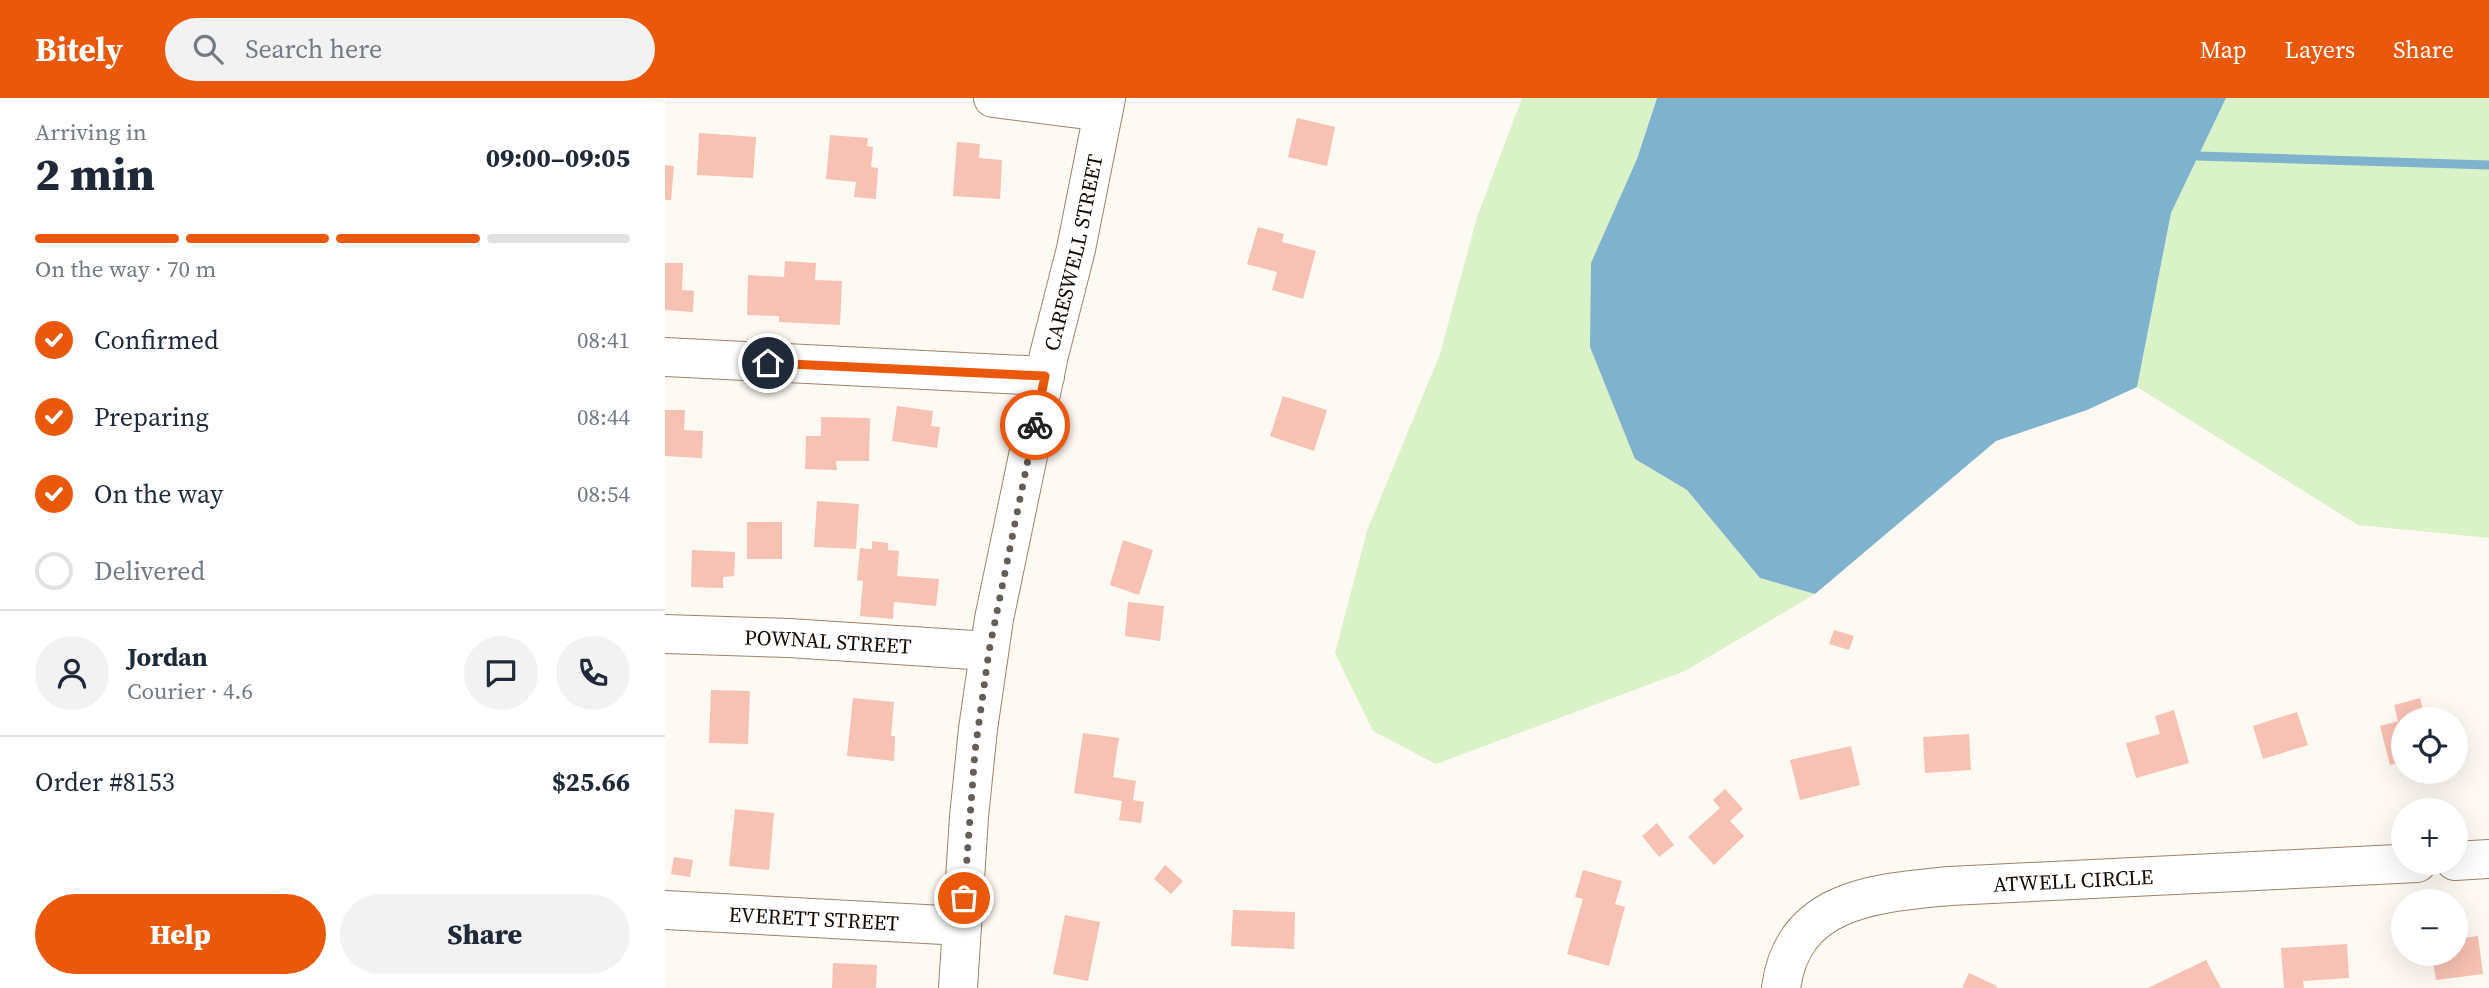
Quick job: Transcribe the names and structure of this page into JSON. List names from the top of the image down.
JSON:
{
  "streets": {
    "street": [
      "CARESWELL STREET",
      "POWNAL STREET",
      "ATWELL CIRCLE",
      "EVERETT STREET"
    ]
  },
  "crossings": [
    ["CARESWELL STREET", "POWNAL STREET"],
    ["CARESWELL STREET", "EVERETT STREET"]
  ],
  "page": {
    "header": "Bitely",
    "search": "Search here",
    "nav": ["Map", "Layers", "Share"],
    "heading": ["2 min", "Arriving in", "09:00–09:05"],
    "panel": [
      "Jordan",
      "Courier · 4.6",
      "Order #8153",
      "$25.66"
    ],
    "bar": "On the way · 70 m",
    "list": [
      ["Confirmed", "08:41"],
      ["Preparing", "08:44"],
      ["On the way", "08:54"],
      "Delivered"
    ],
    "map_buttons": ["+", "−"],
    "buttons": ["Help", "Share"]
  }
}
